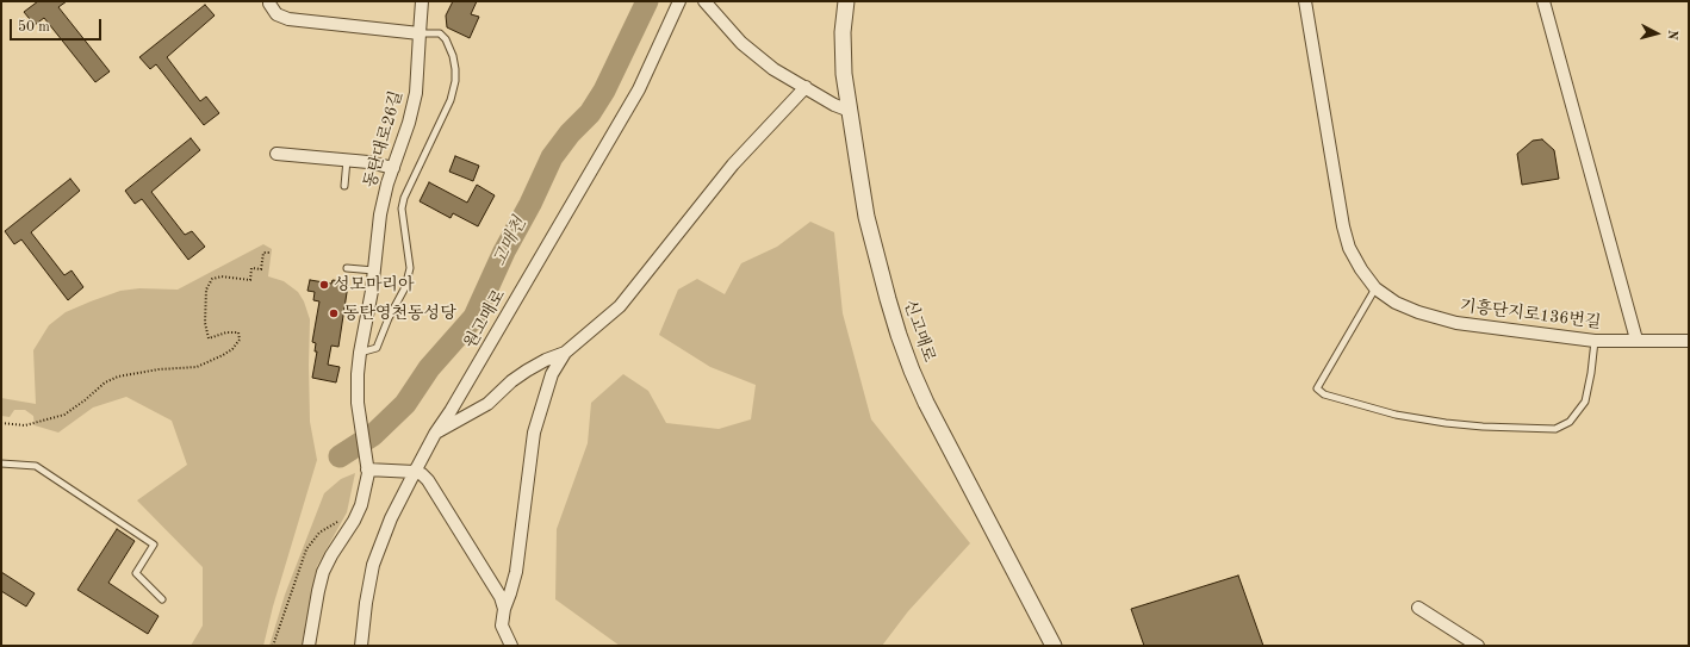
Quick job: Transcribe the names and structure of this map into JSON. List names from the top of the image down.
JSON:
{
  "streets": {
    "street": [
      "동탄대로26길",
      "기흥단지로136번길",
      "원고매로",
      "신고매로"
    ]
  },
  "water": ["고매천"],
  "places": ["성모마리아", "동탄영천동성당"],
  "scale_bar": "50 m",
  "north": "right"
}
